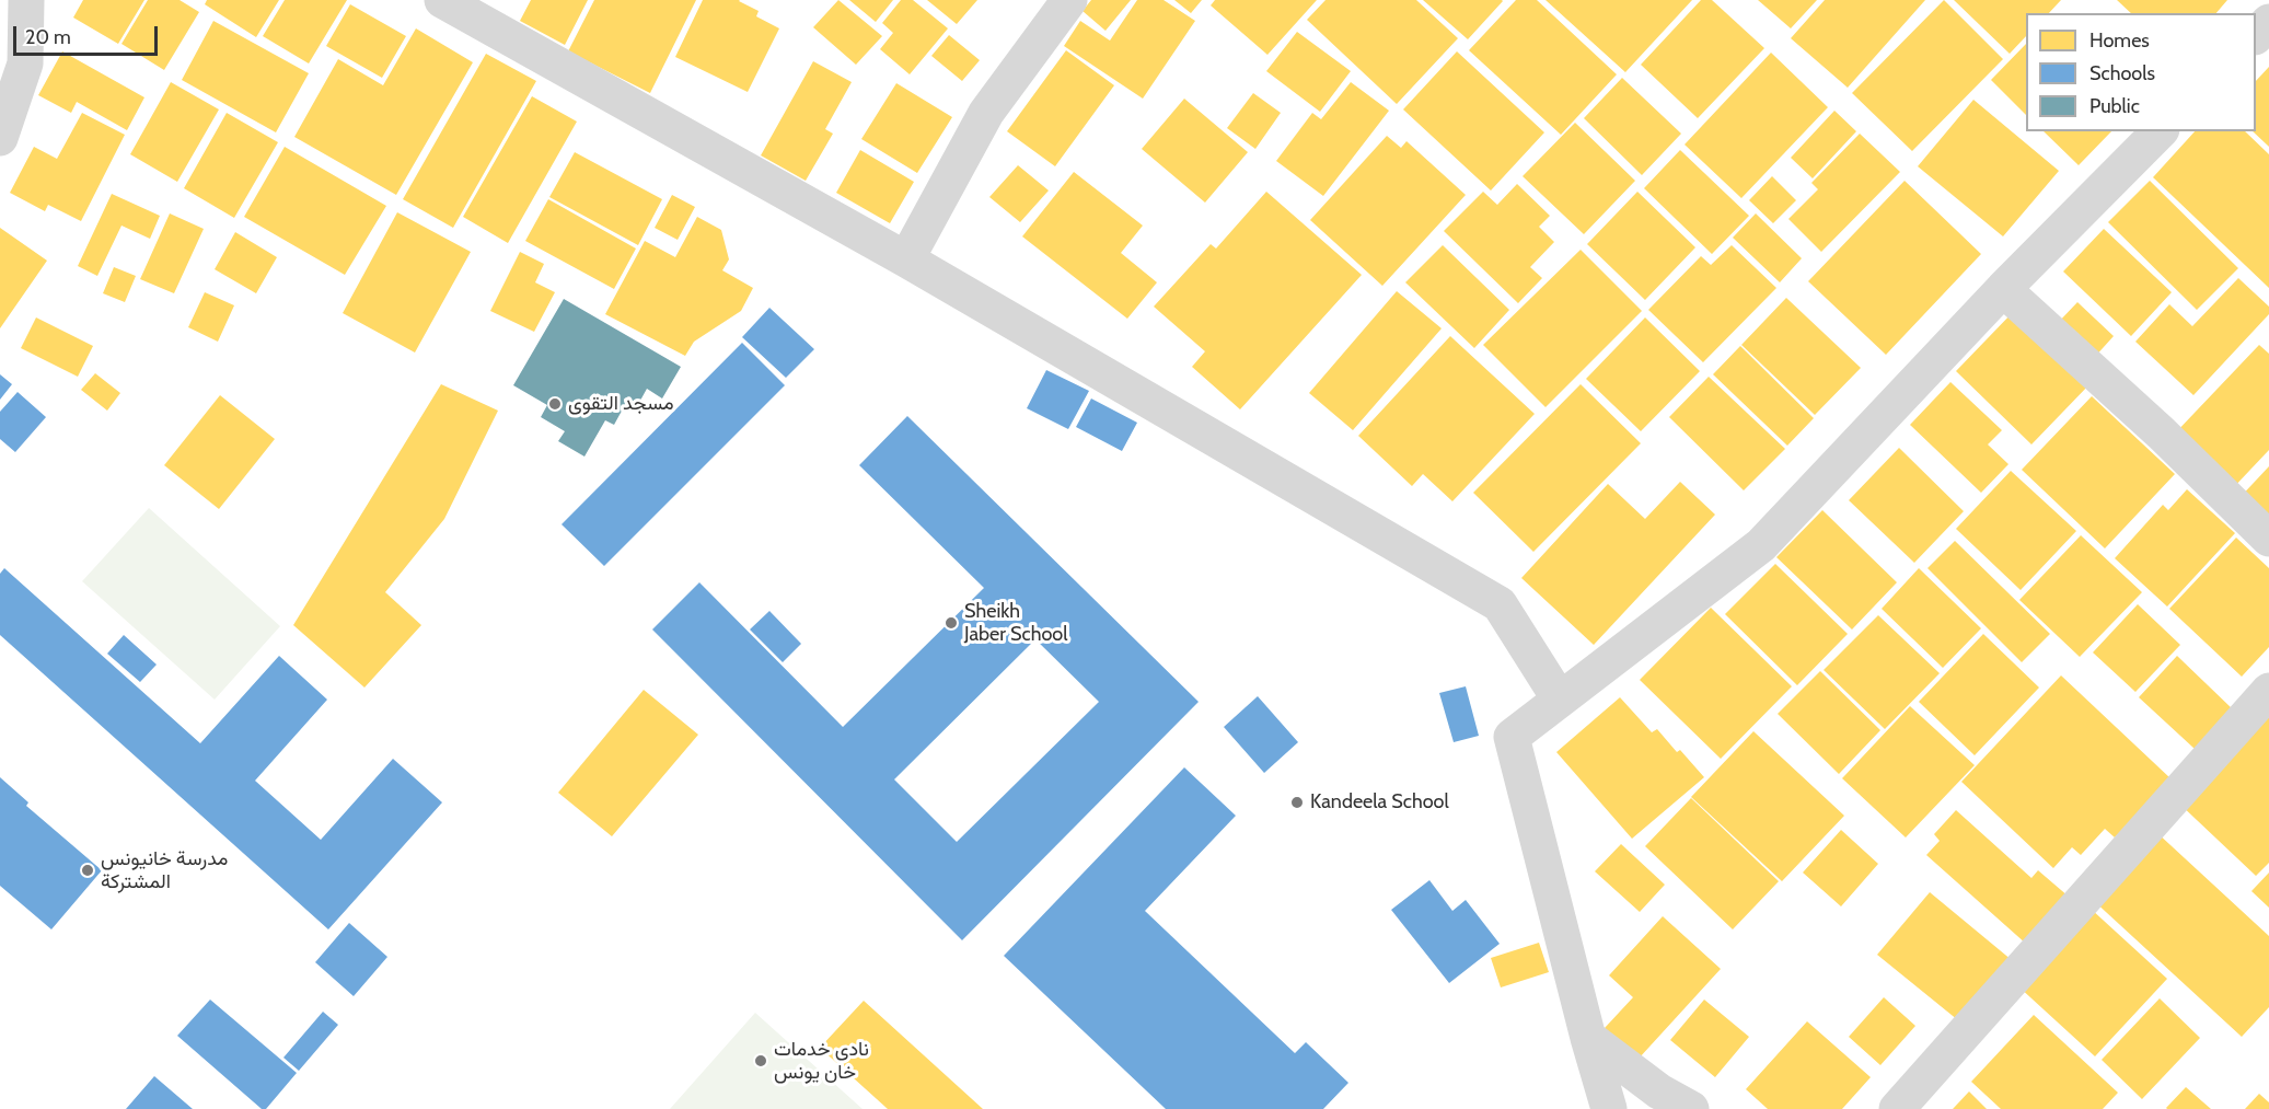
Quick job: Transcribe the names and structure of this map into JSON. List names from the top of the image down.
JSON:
{
  "places": [
    "مسجد التقوى",
    "Sheikh Jaber School",
    "Kandeela School",
    "مدرسة خانيونس المشتركة",
    "نادى خدمات خان يونس"
  ],
  "legend": ["Homes", "Schools", "Public"],
  "scale_bar": "20 m"
}
